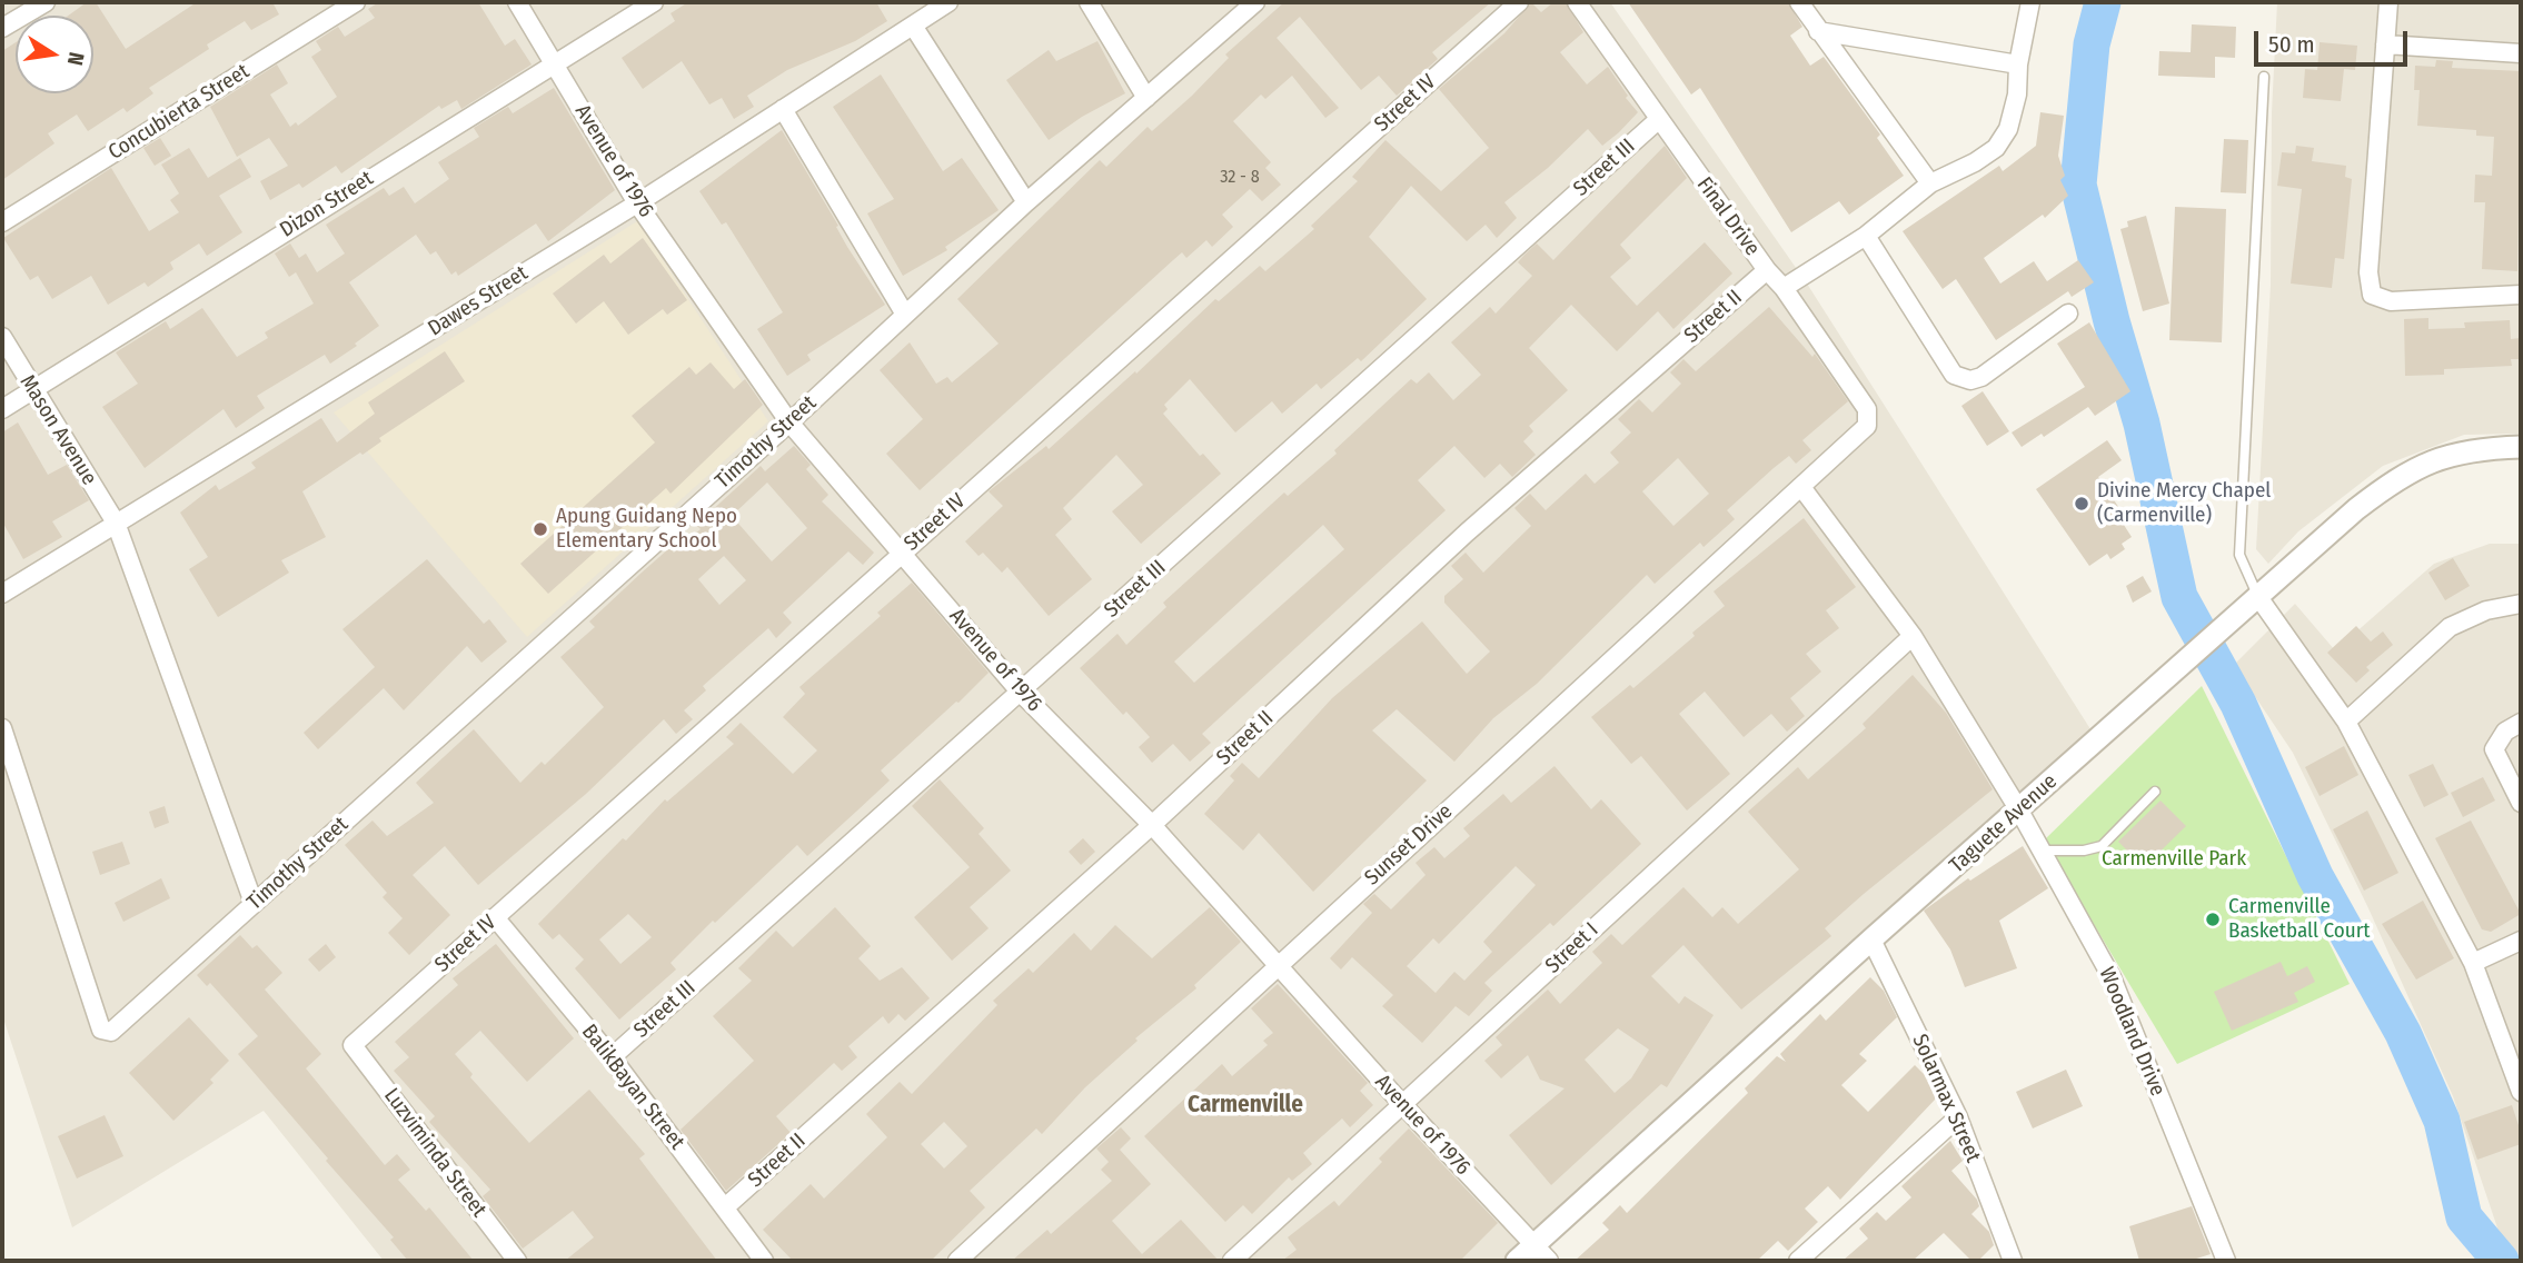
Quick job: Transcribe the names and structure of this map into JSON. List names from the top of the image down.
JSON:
{
  "streets": {
    "street": [
      "Street IV",
      "Concubierta Street",
      "Avenue of 1976",
      "Street III",
      "Dizon Street",
      "Final Drive",
      "Dawes Street",
      "Street II",
      "Mason Avenue",
      "Timothy Street",
      "Taguete Avenue",
      "Sunset Drive",
      "Street I",
      "Woodland Drive",
      "BalikBayan Street",
      "Solarmax Street",
      "Luzviminda Street"
    ]
  },
  "crossings": [
    ["Street IV", "Avenue of 1976"],
    ["Street IV", "BalikBayan Street"],
    ["Street IV", "Luzviminda Street"],
    ["Avenue of 1976", "Street III"],
    ["Avenue of 1976", "Dizon Street"],
    ["Avenue of 1976", "Dawes Street"],
    ["Avenue of 1976", "Street II"],
    ["Avenue of 1976", "Timothy Street"],
    ["Avenue of 1976", "Taguete Avenue"],
    ["Avenue of 1976", "Sunset Drive"],
    ["Avenue of 1976", "Street I"],
    ["Street III", "Final Drive"],
    ["Street III", "BalikBayan Street"],
    ["Dizon Street", "Mason Avenue"],
    ["Final Drive", "Street II"],
    ["Final Drive", "Sunset Drive"],
    ["Dawes Street", "Mason Avenue"],
    ["Street II", "BalikBayan Street"],
    ["Mason Avenue", "Timothy Street"],
    ["Taguete Avenue", "Woodland Drive"],
    ["Taguete Avenue", "Solarmax Street"]
  ],
  "districts": ["Carmenville"],
  "parks": ["Carmenville Park"],
  "places": ["Divine Mercy Chapel (Carmenville)", "Apung Guidang Nepo Elementary School", "Carmenville Basketball Court"],
  "house_numbers": ["32 - 8"],
  "scale_bar": "50 m",
  "north": "right"
}
